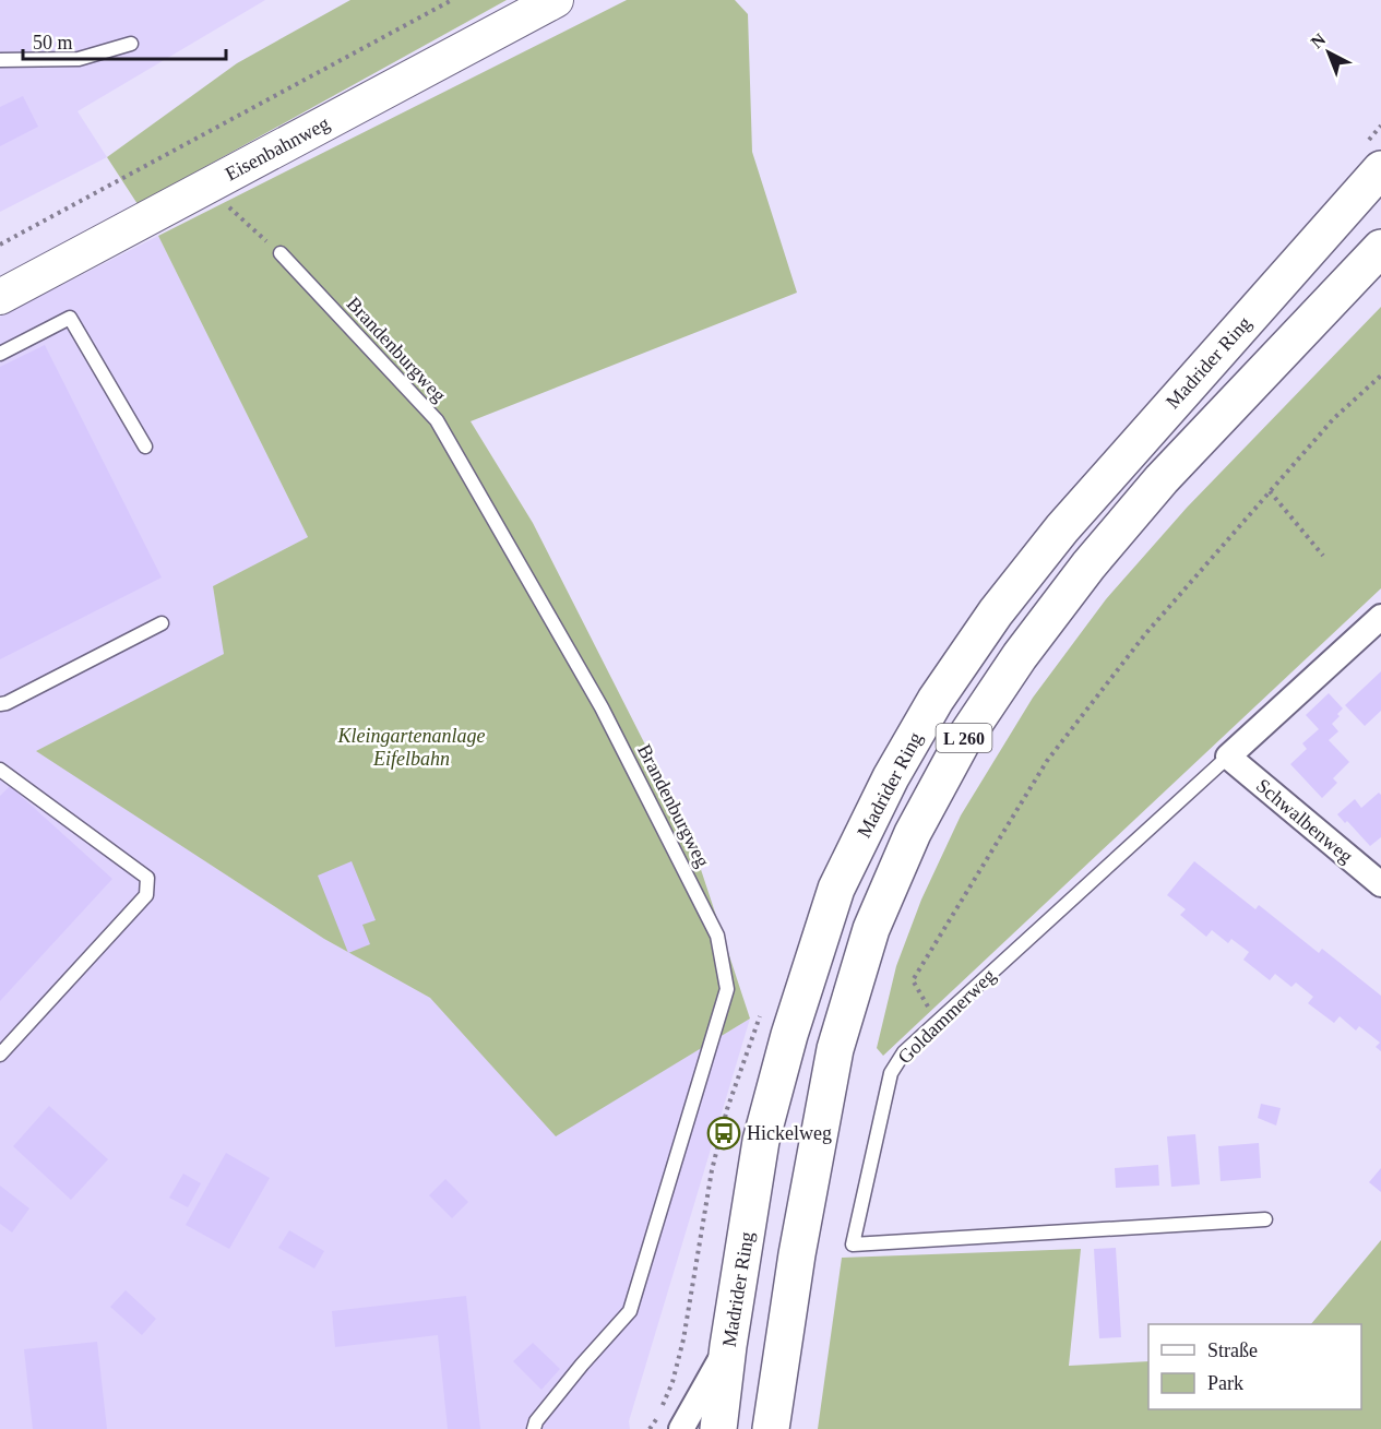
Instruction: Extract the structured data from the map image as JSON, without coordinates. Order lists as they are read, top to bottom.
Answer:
{
  "streets": {
    "main road": ["Madrider Ring", "L 260"],
    "street": ["Eisenbahnweg", "Schwalbenweg", "Goldammerweg"],
    "lane": ["Brandenburgweg"]
  },
  "crossings": [
    ["Schwalbenweg", "Goldammerweg"]
  ],
  "parks": ["Kleingartenanlage Eifelbahn"],
  "places": {
    "bus stop": ["Hickelweg"]
  },
  "legend": ["Straße", "Park"],
  "scale_bar": "50 m",
  "north": "top left"
}
